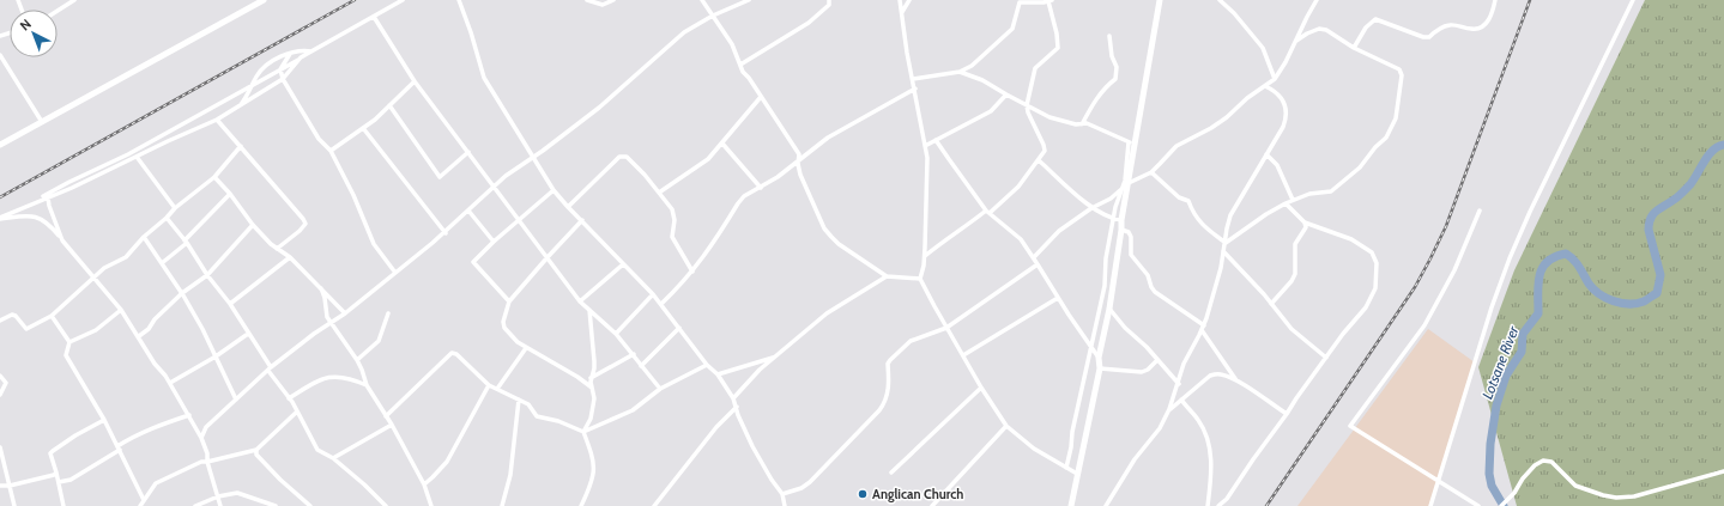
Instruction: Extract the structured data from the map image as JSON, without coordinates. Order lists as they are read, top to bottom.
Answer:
{
  "water": ["Lotsane River"],
  "places": ["Anglican Church"],
  "north": "top left"
}
